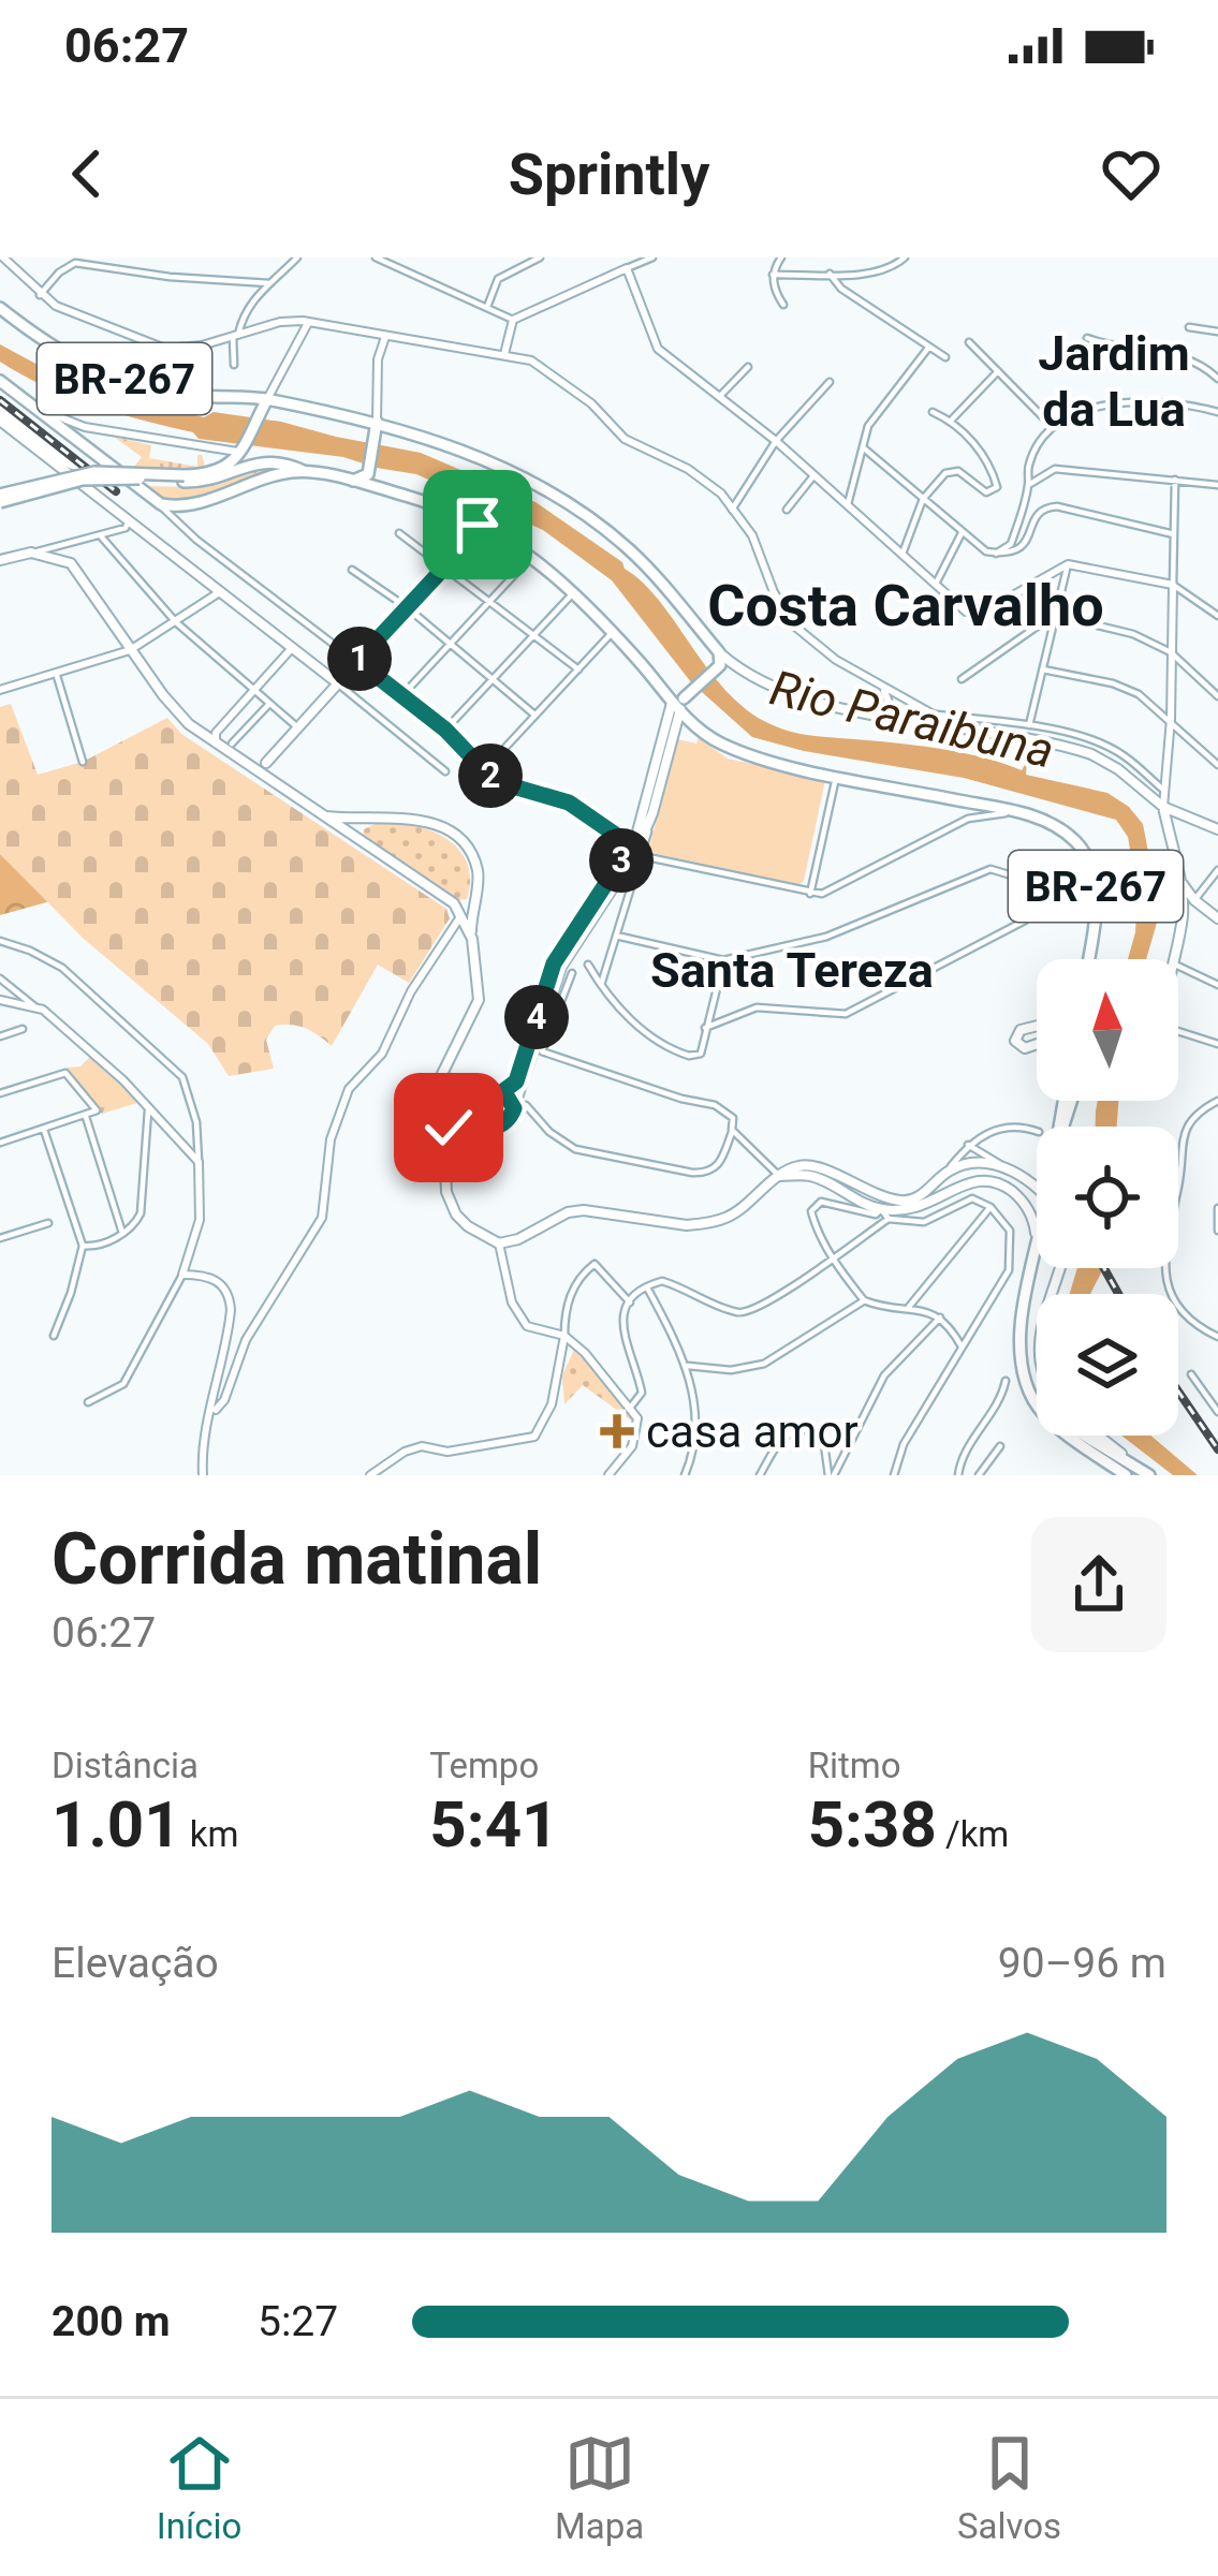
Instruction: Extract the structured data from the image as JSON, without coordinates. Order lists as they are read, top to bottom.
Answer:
{
  "streets": {
    "main road": ["BR-267"]
  },
  "districts": ["Jardim da Lua", "Costa Carvalho", "Santa Tereza"],
  "water": ["Rio Paraibuna"],
  "places": {
    "health": ["casa amor"]
  },
  "north": "top",
  "page": {
    "status": "06:27",
    "header": "Sprintly",
    "pins": [
      "1",
      "2",
      "3",
      "4"
    ],
    "heading": ["Corrida matinal", "06:27"],
    "stats": [
      ["Distância", "1.01 km"],
      ["Tempo", "5:41"],
      ["Ritmo", "5:38 /km"]
    ],
    "chart": ["Elevação", "90–96 m"],
    "list": [
      {
        "name": "200 m",
        "note": "5:27"
      }
    ],
    "tabs": ["Início", "Mapa", "Salvos"]
  }
}
